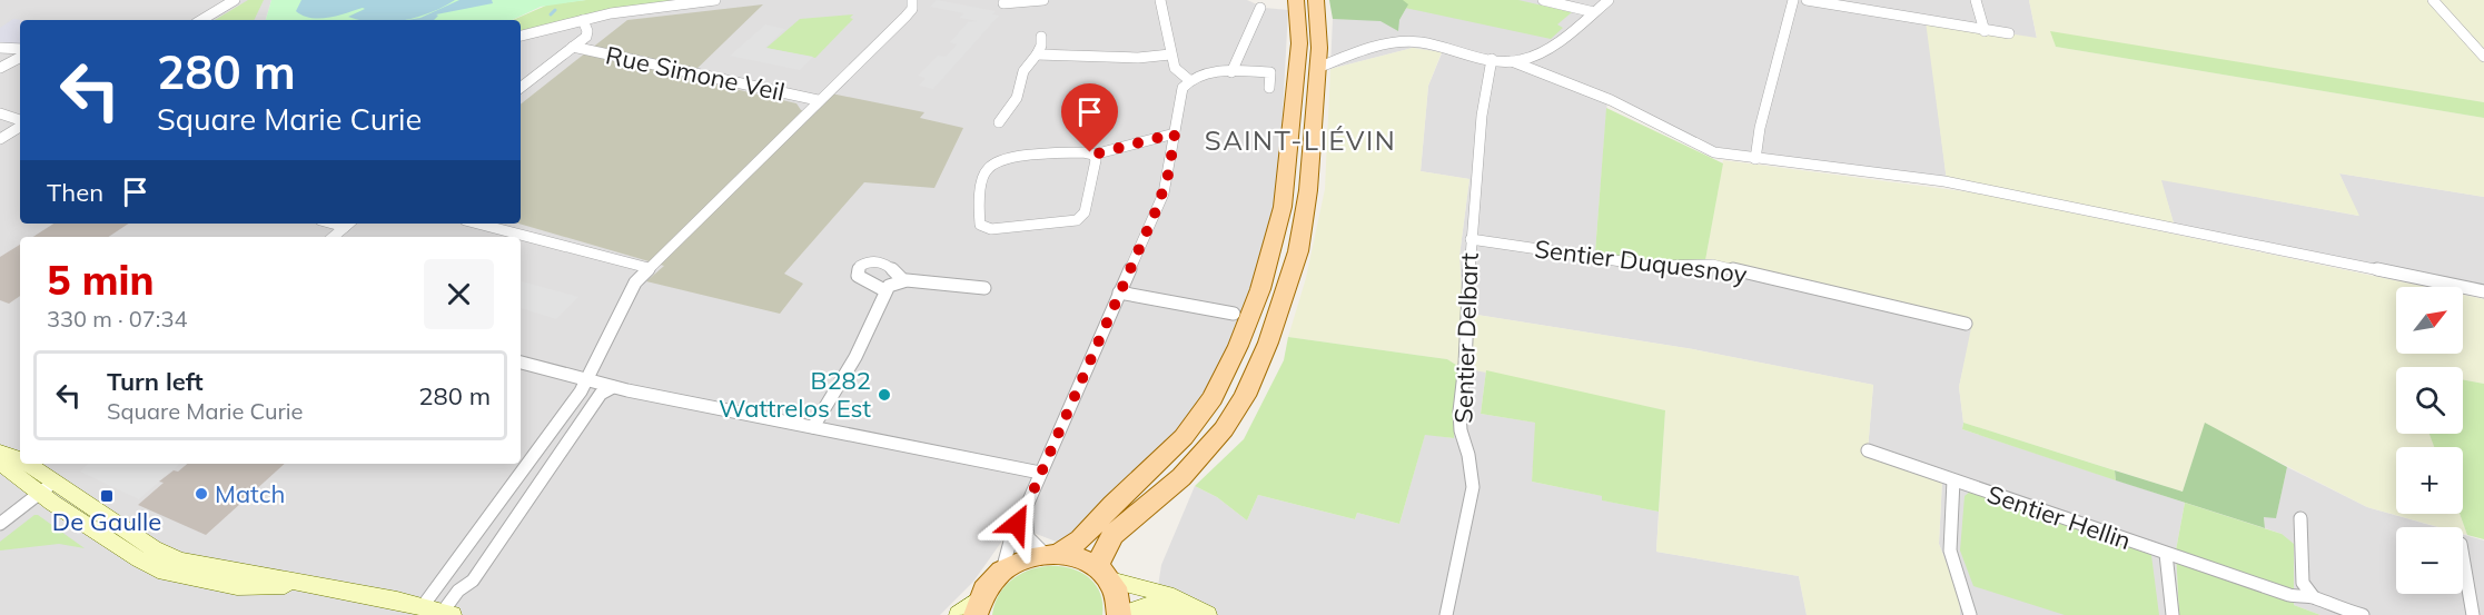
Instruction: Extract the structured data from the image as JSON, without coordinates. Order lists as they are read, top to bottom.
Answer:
{
  "streets": {
    "street": [
      "Rue Simone Veil",
      "Sentier Duquesnoy",
      "Sentier Delbart",
      "Sentier Hellin"
    ]
  },
  "crossings": [
    ["Sentier Duquesnoy", "Sentier Delbart"]
  ],
  "districts": ["SAINT-LIÉVIN"],
  "places": {
    "other": ["B282 Wattrelos Est", "Match"],
    "transit": ["De Gaulle"]
  },
  "north": "top right",
  "page": {
    "turn": ["280 m", "Square Marie Curie"],
    "then": "Then",
    "heading": ["5 min", "330 m · 07:34"],
    "map_buttons": ["+", "−"],
    "list": [
      {
        "name": "Turn left",
        "note": "Square Marie Curie",
        "value": "280 m"
      }
    ]
  }
}
